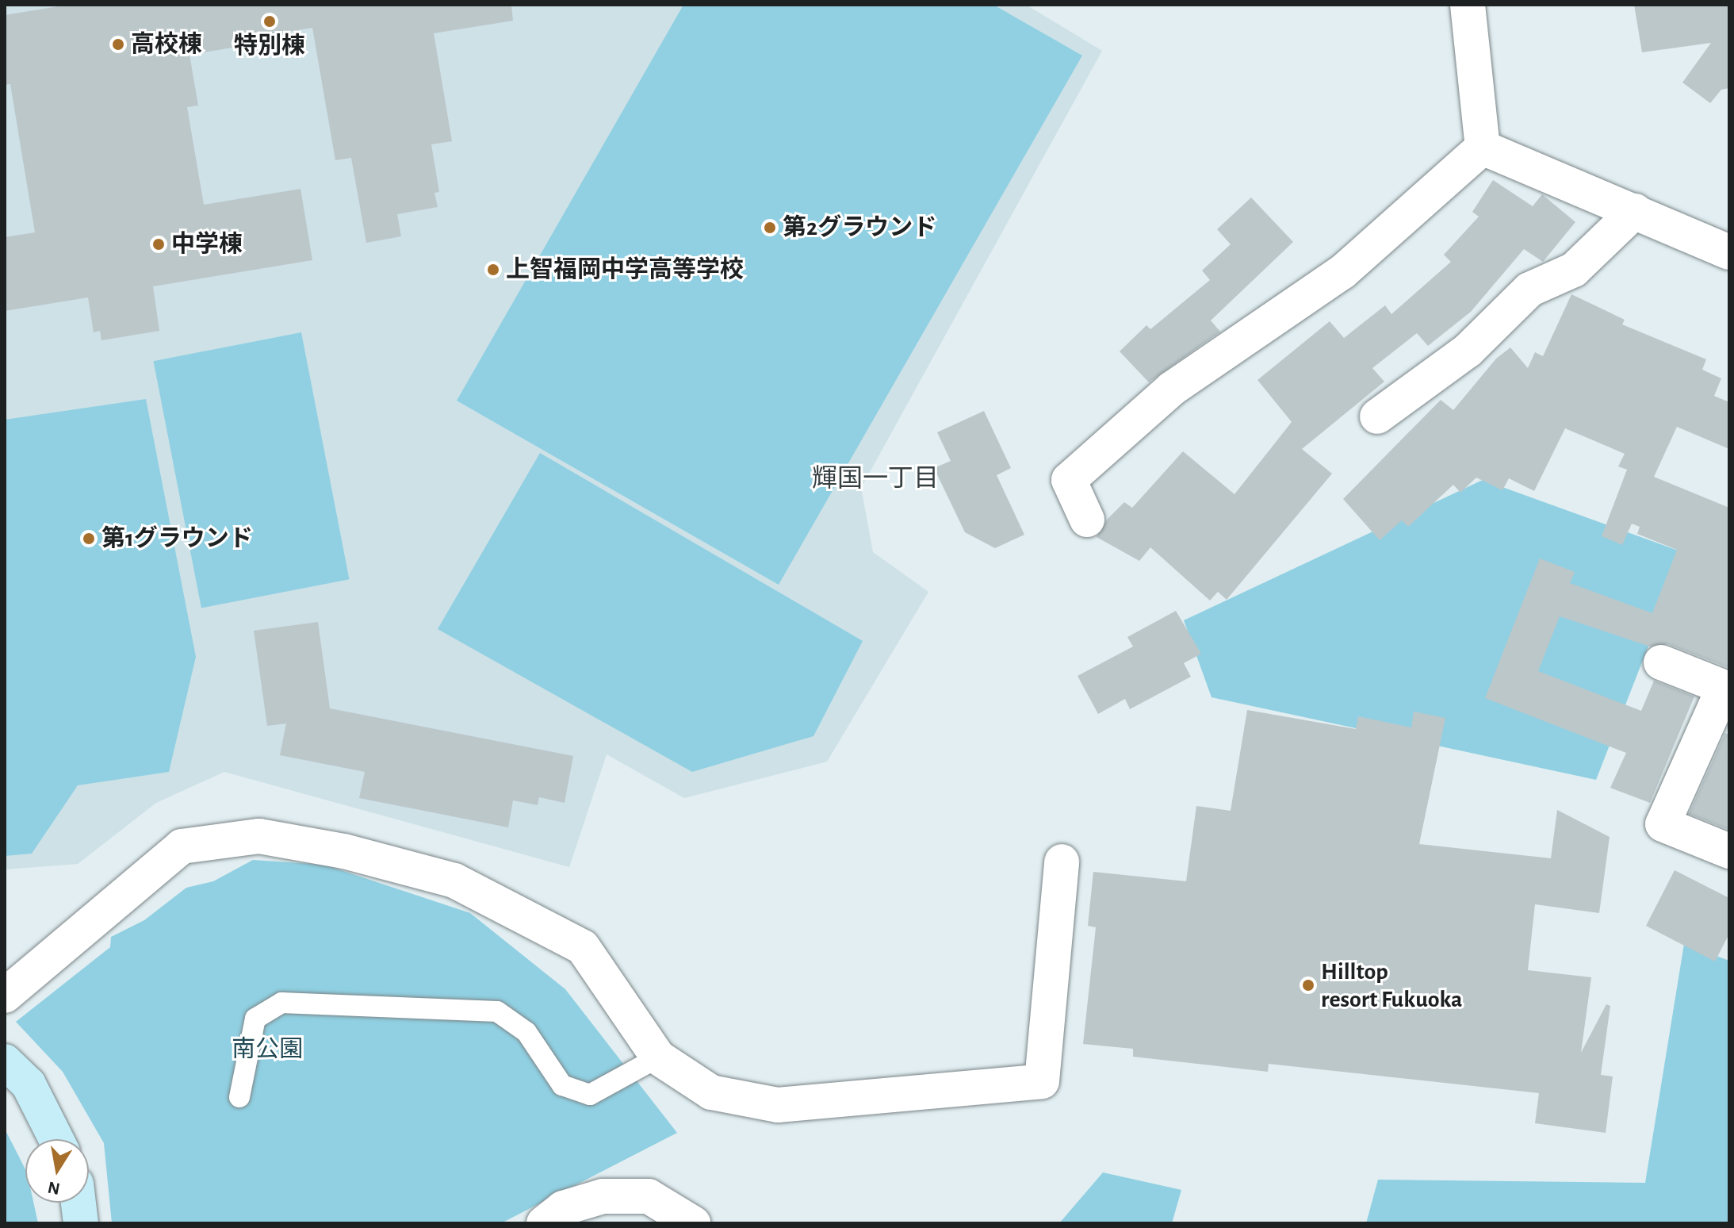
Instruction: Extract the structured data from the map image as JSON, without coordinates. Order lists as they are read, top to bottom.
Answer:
{
  "districts": ["輝国一丁目"],
  "parks": ["南公園"],
  "places": [
    "特別棟",
    "高校棟",
    "第2グラウンド",
    "中学棟",
    "上智福岡中学高等学校",
    "第1グラウンド",
    "Hilltop resort Fukuoka"
  ],
  "north": "bottom"
}
